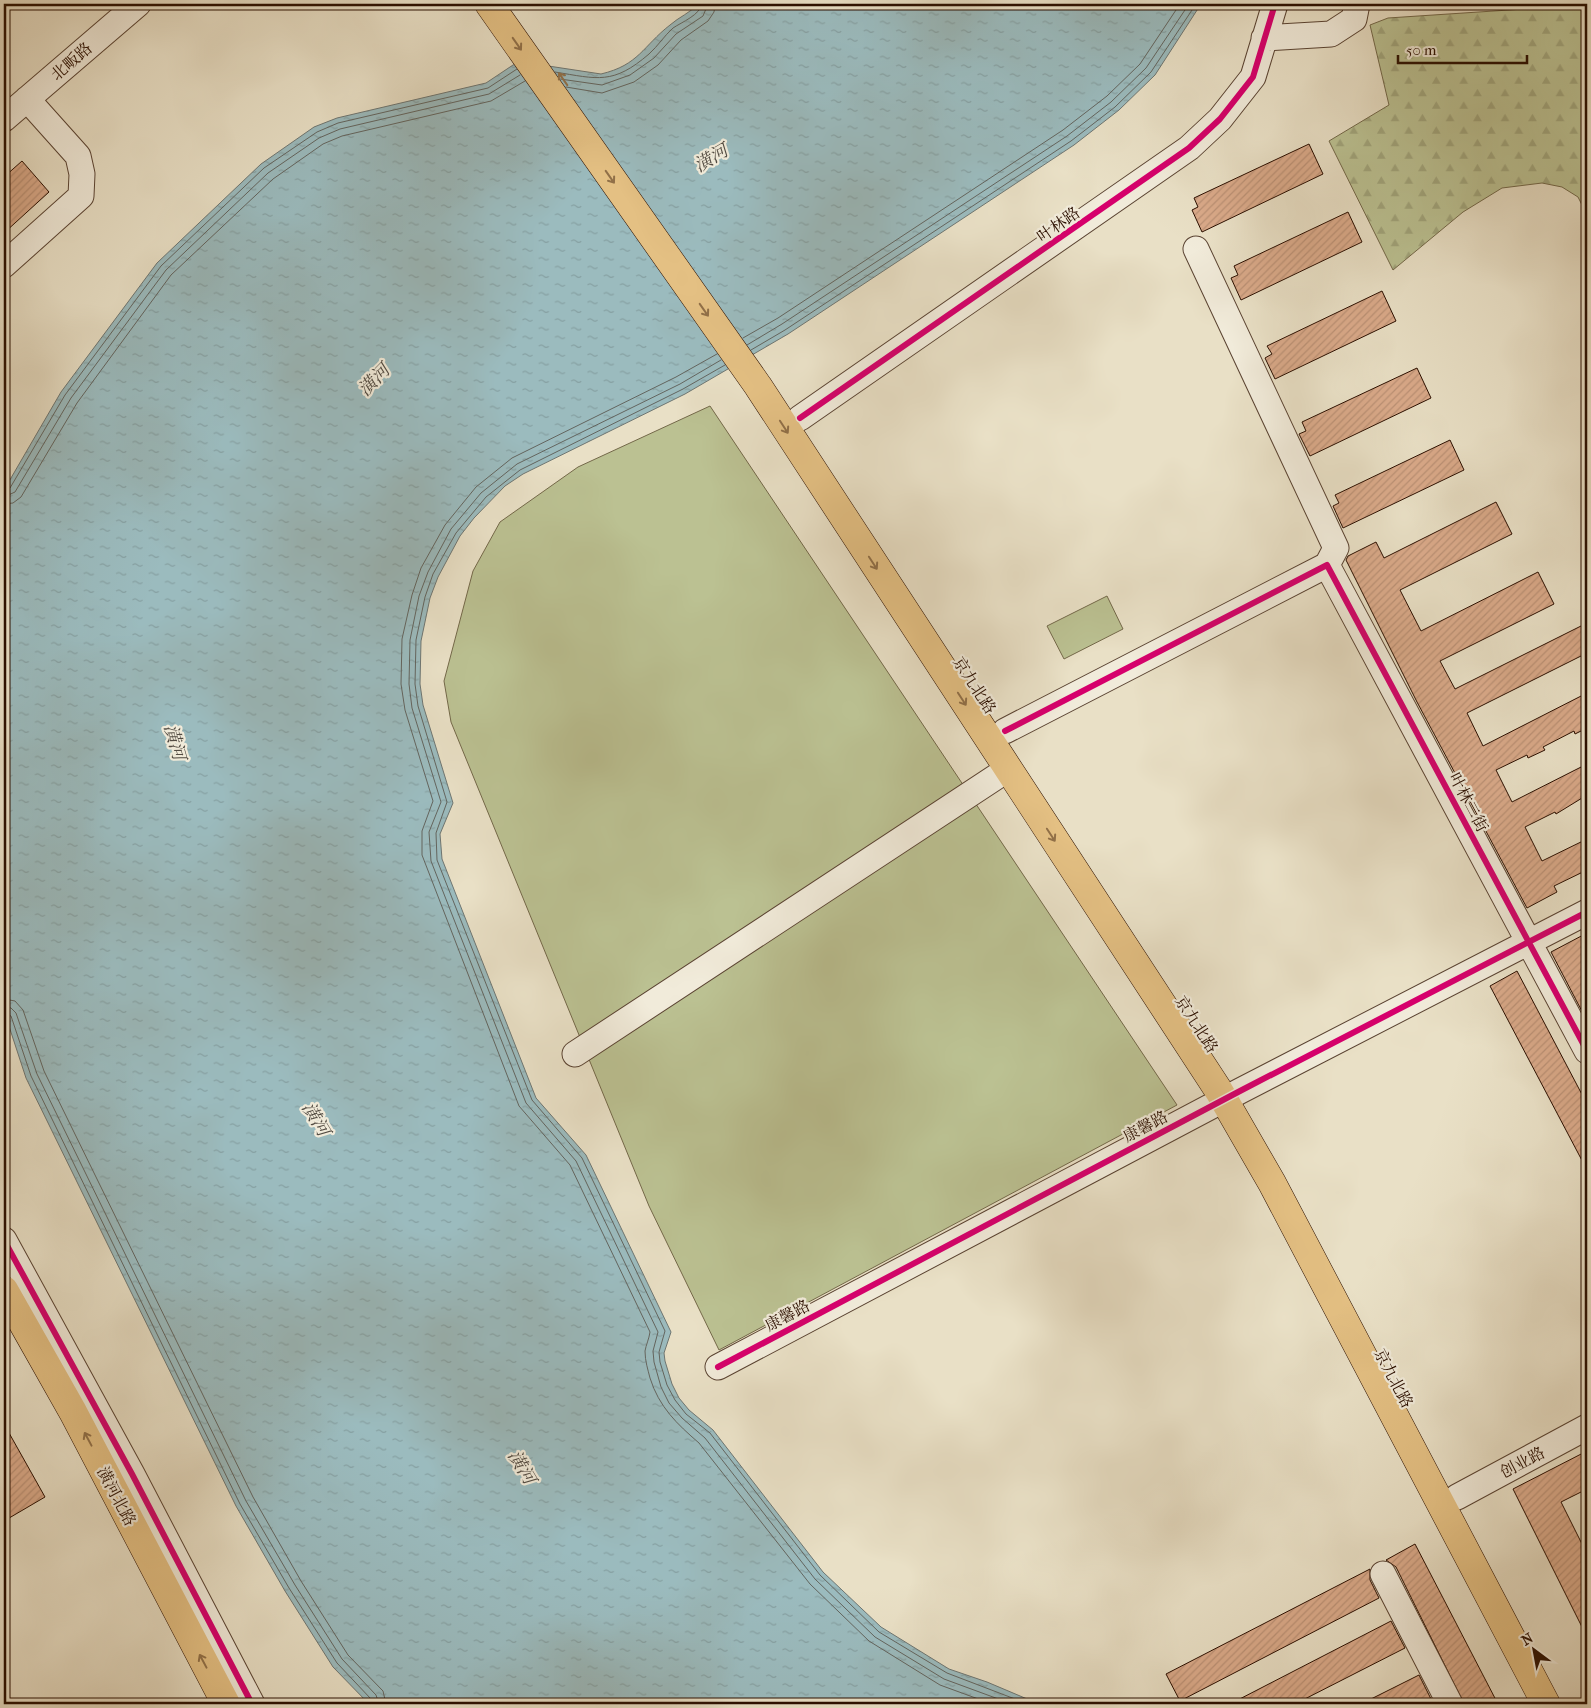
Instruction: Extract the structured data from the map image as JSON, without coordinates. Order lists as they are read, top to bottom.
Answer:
{
  "streets": {
    "main road": ["京九北路", "潢河北路"],
    "street": [
      "北畈路",
      "叶林路",
      "叶林二街",
      "康馨路",
      "创业路"
    ]
  },
  "crossings": [
    ["叶林路", "京九北路"],
    ["京九北路", "康馨路"],
    ["京九北路", "创业路"],
    ["叶林二街", "康馨路"]
  ],
  "water": ["潢河"],
  "scale_bar": "50 m",
  "north": "top left"
}
